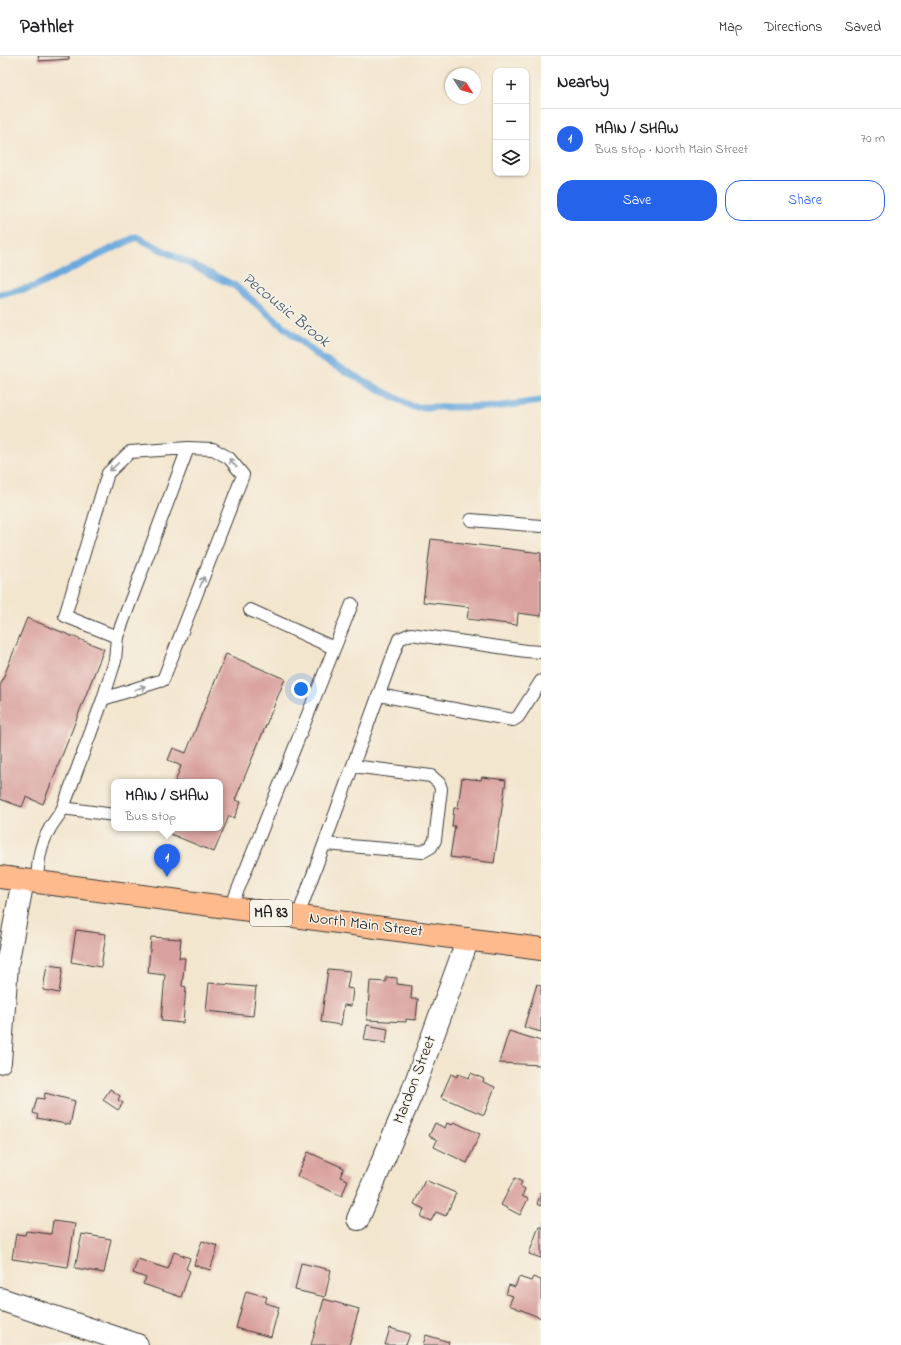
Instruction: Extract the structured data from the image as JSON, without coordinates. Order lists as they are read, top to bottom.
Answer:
{
  "streets": {
    "main road": ["MA 83", "North Main Street"],
    "street": ["Mardon Street"]
  },
  "crossings": [
    ["North Main Street", "Mardon Street"]
  ],
  "water": ["Pecousic Brook"],
  "north": "bottom right",
  "page": {
    "header": "Pathlet",
    "nav": ["Map", "Directions", "Saved"],
    "heading": "Nearby",
    "map_buttons": ["+", "−"],
    "list": [
      {
        "mark": "1",
        "name": "MAIN / SHAW",
        "note": "Bus stop · North Main Street",
        "value": "70 m"
      }
    ],
    "buttons": ["Save", "Share"],
    "popup": ["MAIN / SHAW", "Bus stop"],
    "pins": "1"
  }
}
